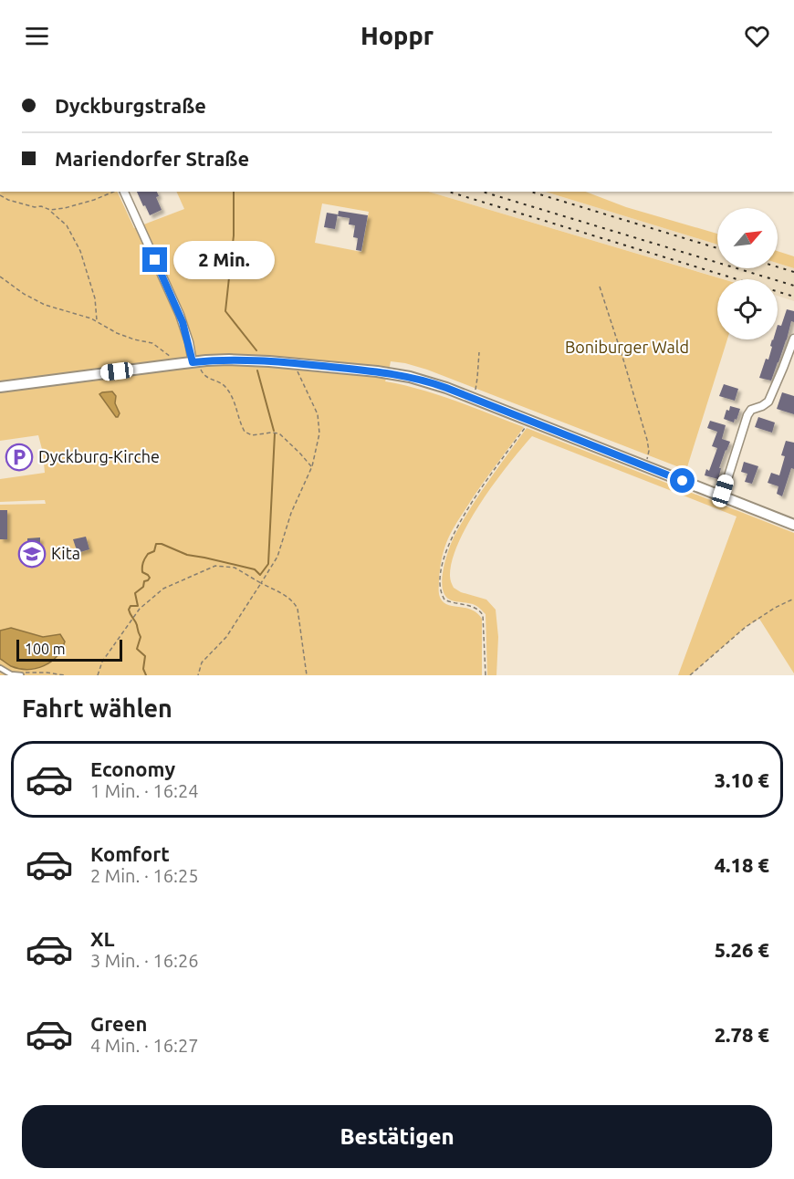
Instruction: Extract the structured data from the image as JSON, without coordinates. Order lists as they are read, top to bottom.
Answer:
{
  "parks": ["Boniburger Wald"],
  "places": {
    "parking": ["Dyckburg-Kirche"],
    "school or university": ["Kita"]
  },
  "scale_bar": "100 m",
  "north": "top right",
  "page": {
    "header": "Hoppr",
    "banner": ["Dyckburgstraße", "Mariendorfer Straße"],
    "bubble": "2 Min.",
    "scale": "100 m",
    "heading": "Fahrt wählen",
    "list": [
      {
        "name": "Economy",
        "note": "1 Min. · 16:24",
        "value": "3.10 €"
      },
      {
        "name": "Komfort",
        "note": "2 Min. · 16:25",
        "value": "4.18 €"
      },
      {
        "name": "XL",
        "note": "3 Min. · 16:26",
        "value": "5.26 €"
      },
      {
        "name": "Green",
        "note": "4 Min. · 16:27",
        "value": "2.78 €"
      }
    ],
    "buttons": "Bestätigen"
  }
}
